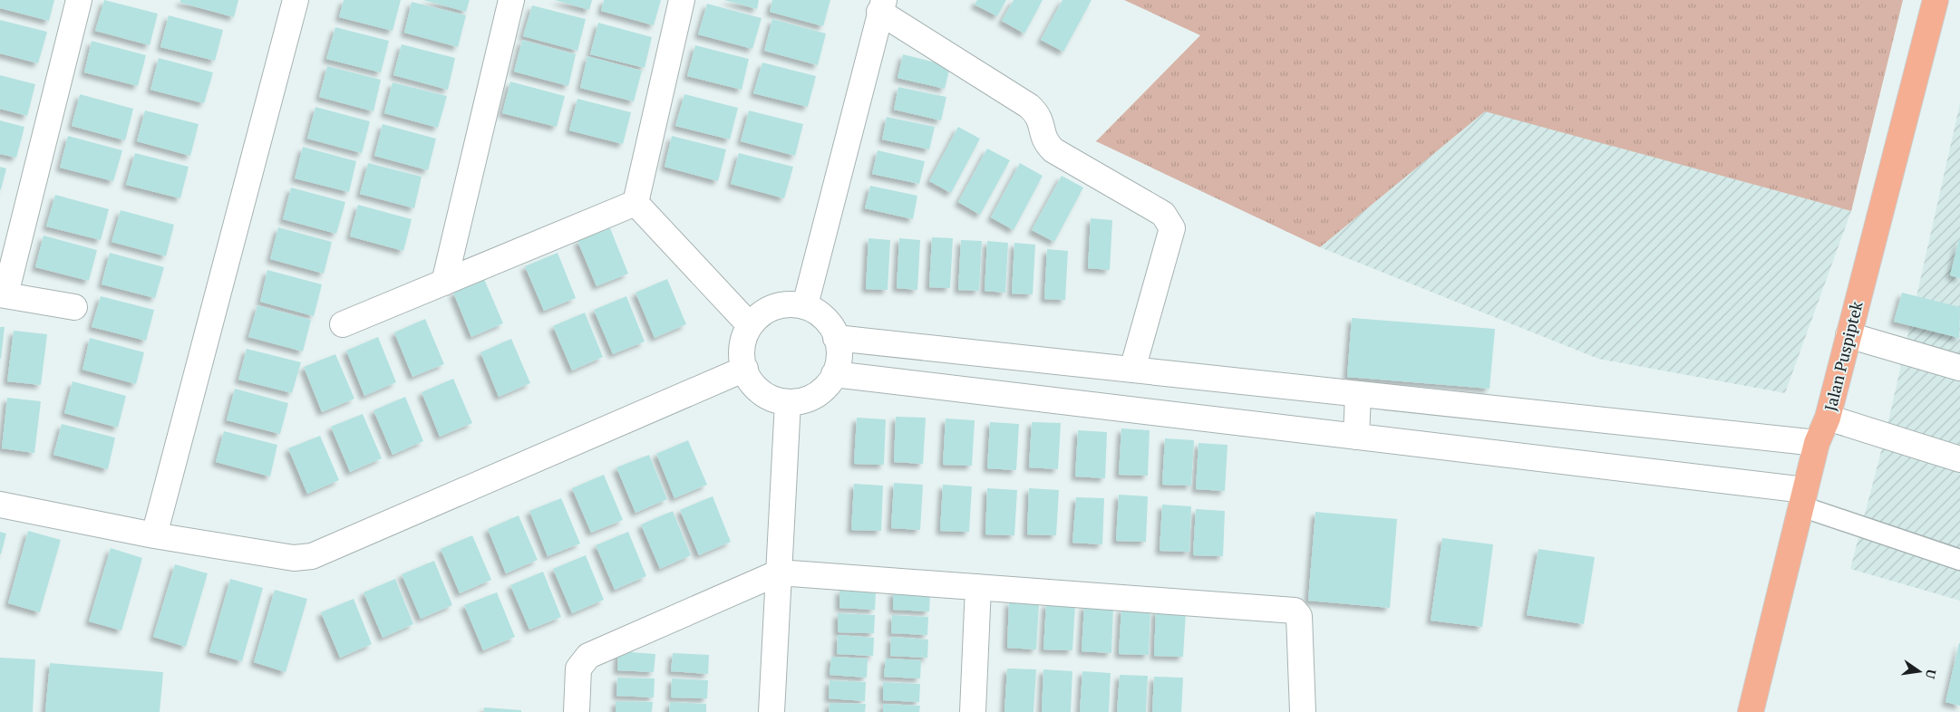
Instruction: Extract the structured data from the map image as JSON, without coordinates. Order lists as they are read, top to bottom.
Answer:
{
  "streets": {
    "main road": ["Jalan Puspiptek"]
  },
  "north": "right"
}
